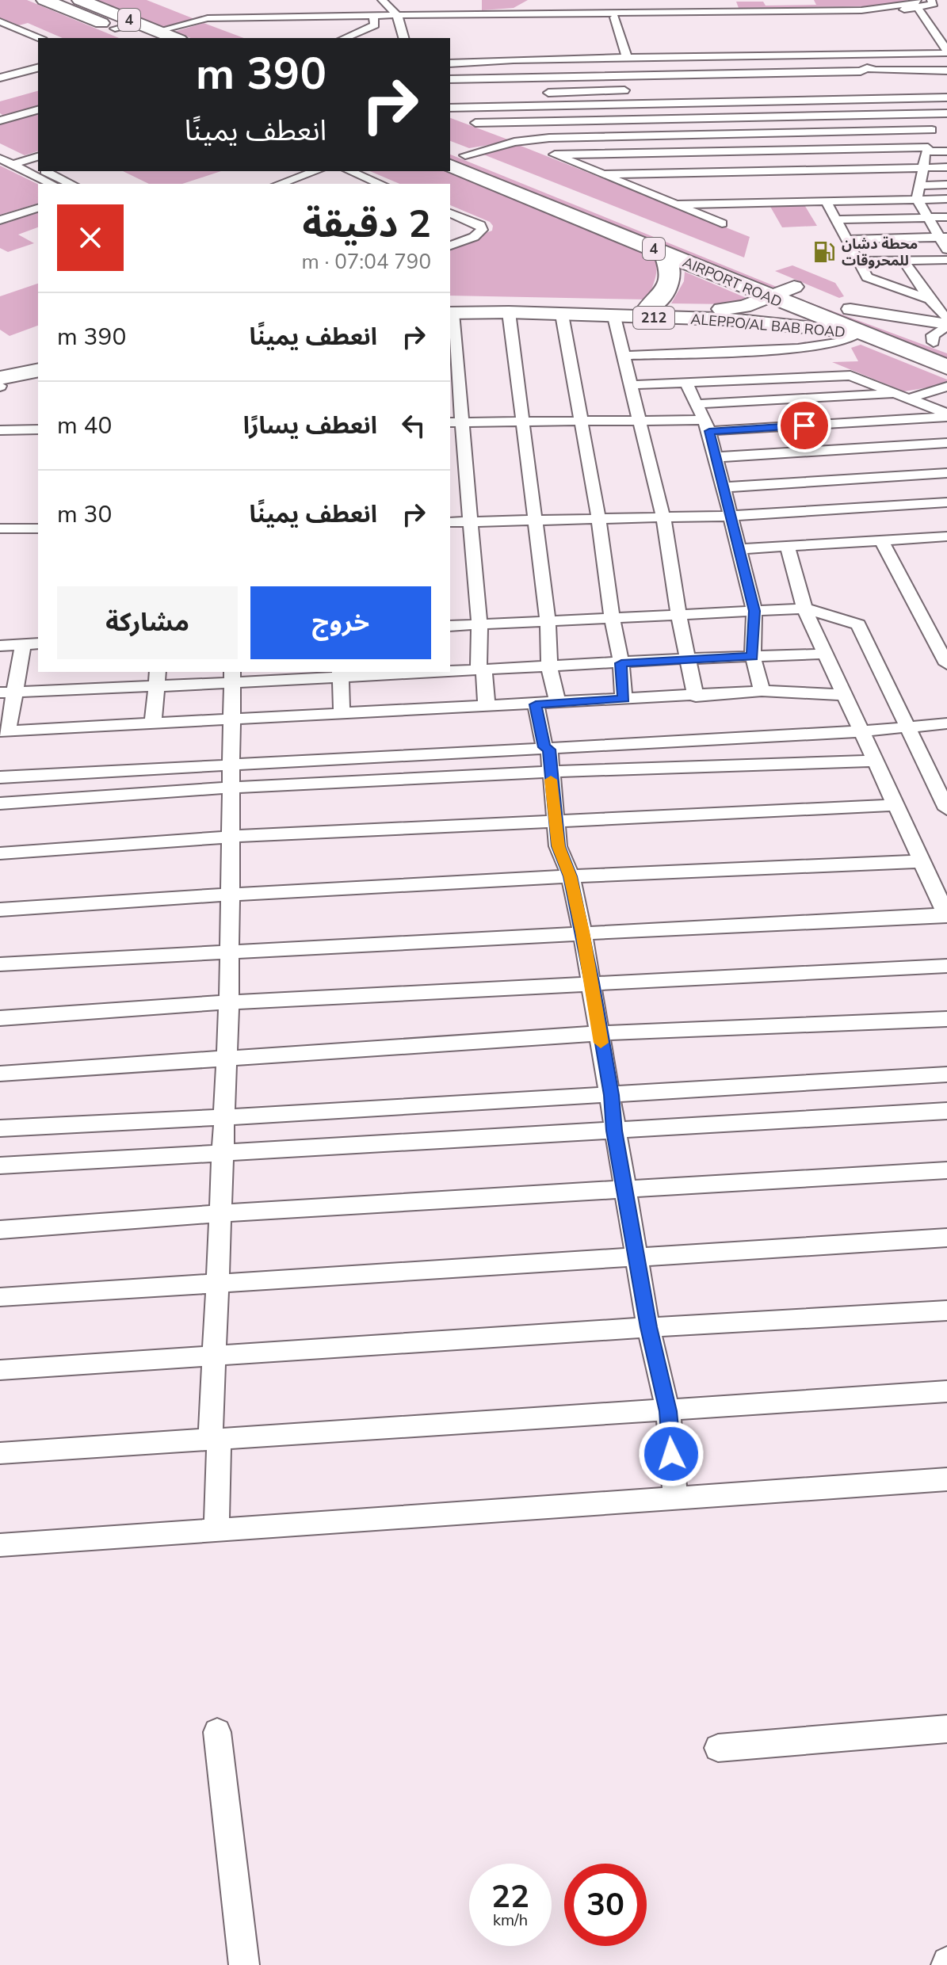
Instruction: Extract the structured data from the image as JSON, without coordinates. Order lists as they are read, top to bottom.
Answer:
{
  "streets": {
    "highway": ["4", "AIRPORT ROAD"],
    "main road": ["212", "ALEPPO/AL BAB ROAD"]
  },
  "crossings": [
    ["AIRPORT ROAD", "ALEPPO/AL BAB ROAD"]
  ],
  "places": {
    "fuel station": ["محطة دشان للمحروقات"]
  },
  "page": {
    "turn": ["390 m", "انعطف يمينًا"],
    "heading": ["2 دقيقة", "790 m · 07:04"],
    "list": [
      {
        "name": "انعطف يمينًا",
        "value": "390 m"
      },
      {
        "name": "انعطف يسارًا",
        "value": "40 m"
      },
      {
        "name": "انعطف يمينًا",
        "value": "30 m"
      }
    ],
    "buttons": ["خروج", "مشاركة"],
    "speed": "22 km/h",
    "limit": "30"
  }
}
